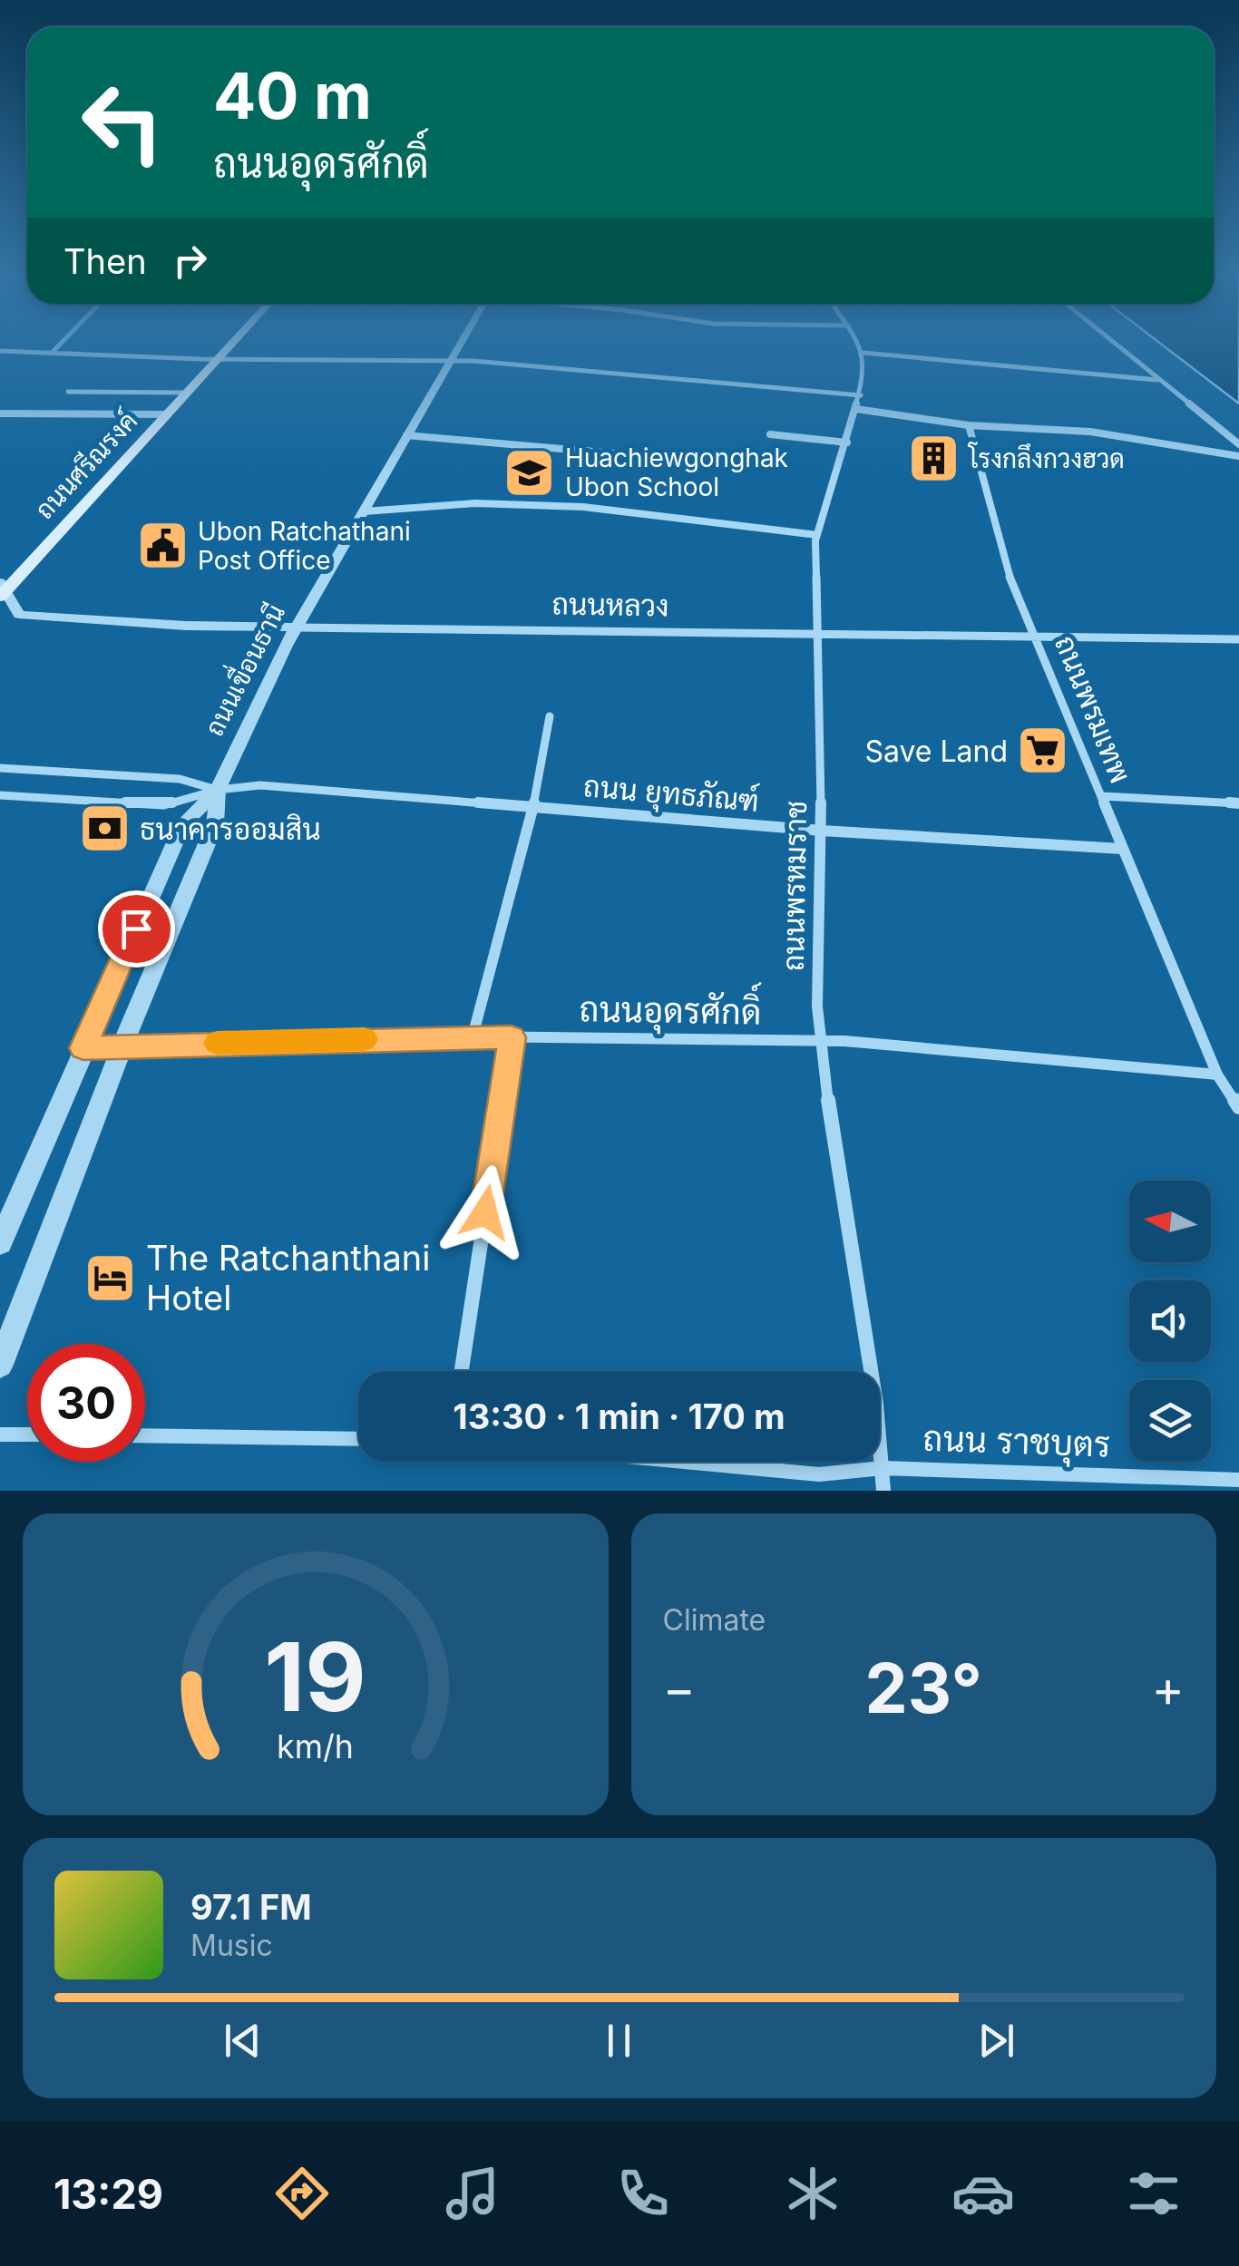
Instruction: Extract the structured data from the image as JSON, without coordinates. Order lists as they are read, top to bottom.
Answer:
{
  "streets": {
    "main road": ["ถนนศรีณรงค์"],
    "street": [
      "ถนนหลวง",
      "ถนนเขื่อนธานี",
      "ถนนพรมเทพ",
      "ถนน ยุทธภัณฑ์",
      "ถนนพรหมราช",
      "ถนนอุดรศักดิ์",
      "ถนน ราชบุตร"
    ]
  },
  "crossings": [
    ["ถนนศรีณรงค์", "ถนนหลวง"],
    ["ถนนหลวง", "ถนนเขื่อนธานี"],
    ["ถนนหลวง", "ถนนพรมเทพ"],
    ["ถนนหลวง", "ถนนพรหมราช"],
    ["ถนนเขื่อนธานี", "ถนน ยุทธภัณฑ์"],
    ["ถนนเขื่อนธานี", "ถนนอุดรศักดิ์"],
    ["ถนนพรมเทพ", "ถนน ยุทธภัณฑ์"],
    ["ถนนพรมเทพ", "ถนนอุดรศักดิ์"],
    ["ถนน ยุทธภัณฑ์", "ถนนพรหมราช"],
    ["ถนนพรหมราช", "ถนนอุดรศักดิ์"],
    ["ถนนพรหมราช", "ถนน ราชบุตร"]
  ],
  "places": {
    "building": ["โรงกลึงกวงฮวด"],
    "school or university": ["Huachiewgonghak Ubon School"],
    "public building": ["Ubon Ratchathani Post Office"],
    "supermarket": ["Save Land"],
    "bank": ["ธนาคารออมสิน"],
    "hotel": ["The Ratchanthani Hotel"]
  },
  "north": "left",
  "page": {
    "turn": ["40 m", "ถนนอุดรศักดิ์"],
    "then": "Then",
    "limit": "30",
    "trip": "13:30 · 1 min · 170 m",
    "tile": "Climate",
    "heat": ["−", "23°", "+"],
    "song": ["97.1 FM", "Music"],
    "tabs": "13:29",
    "gauge": ["19", "km/h"]
  }
}
